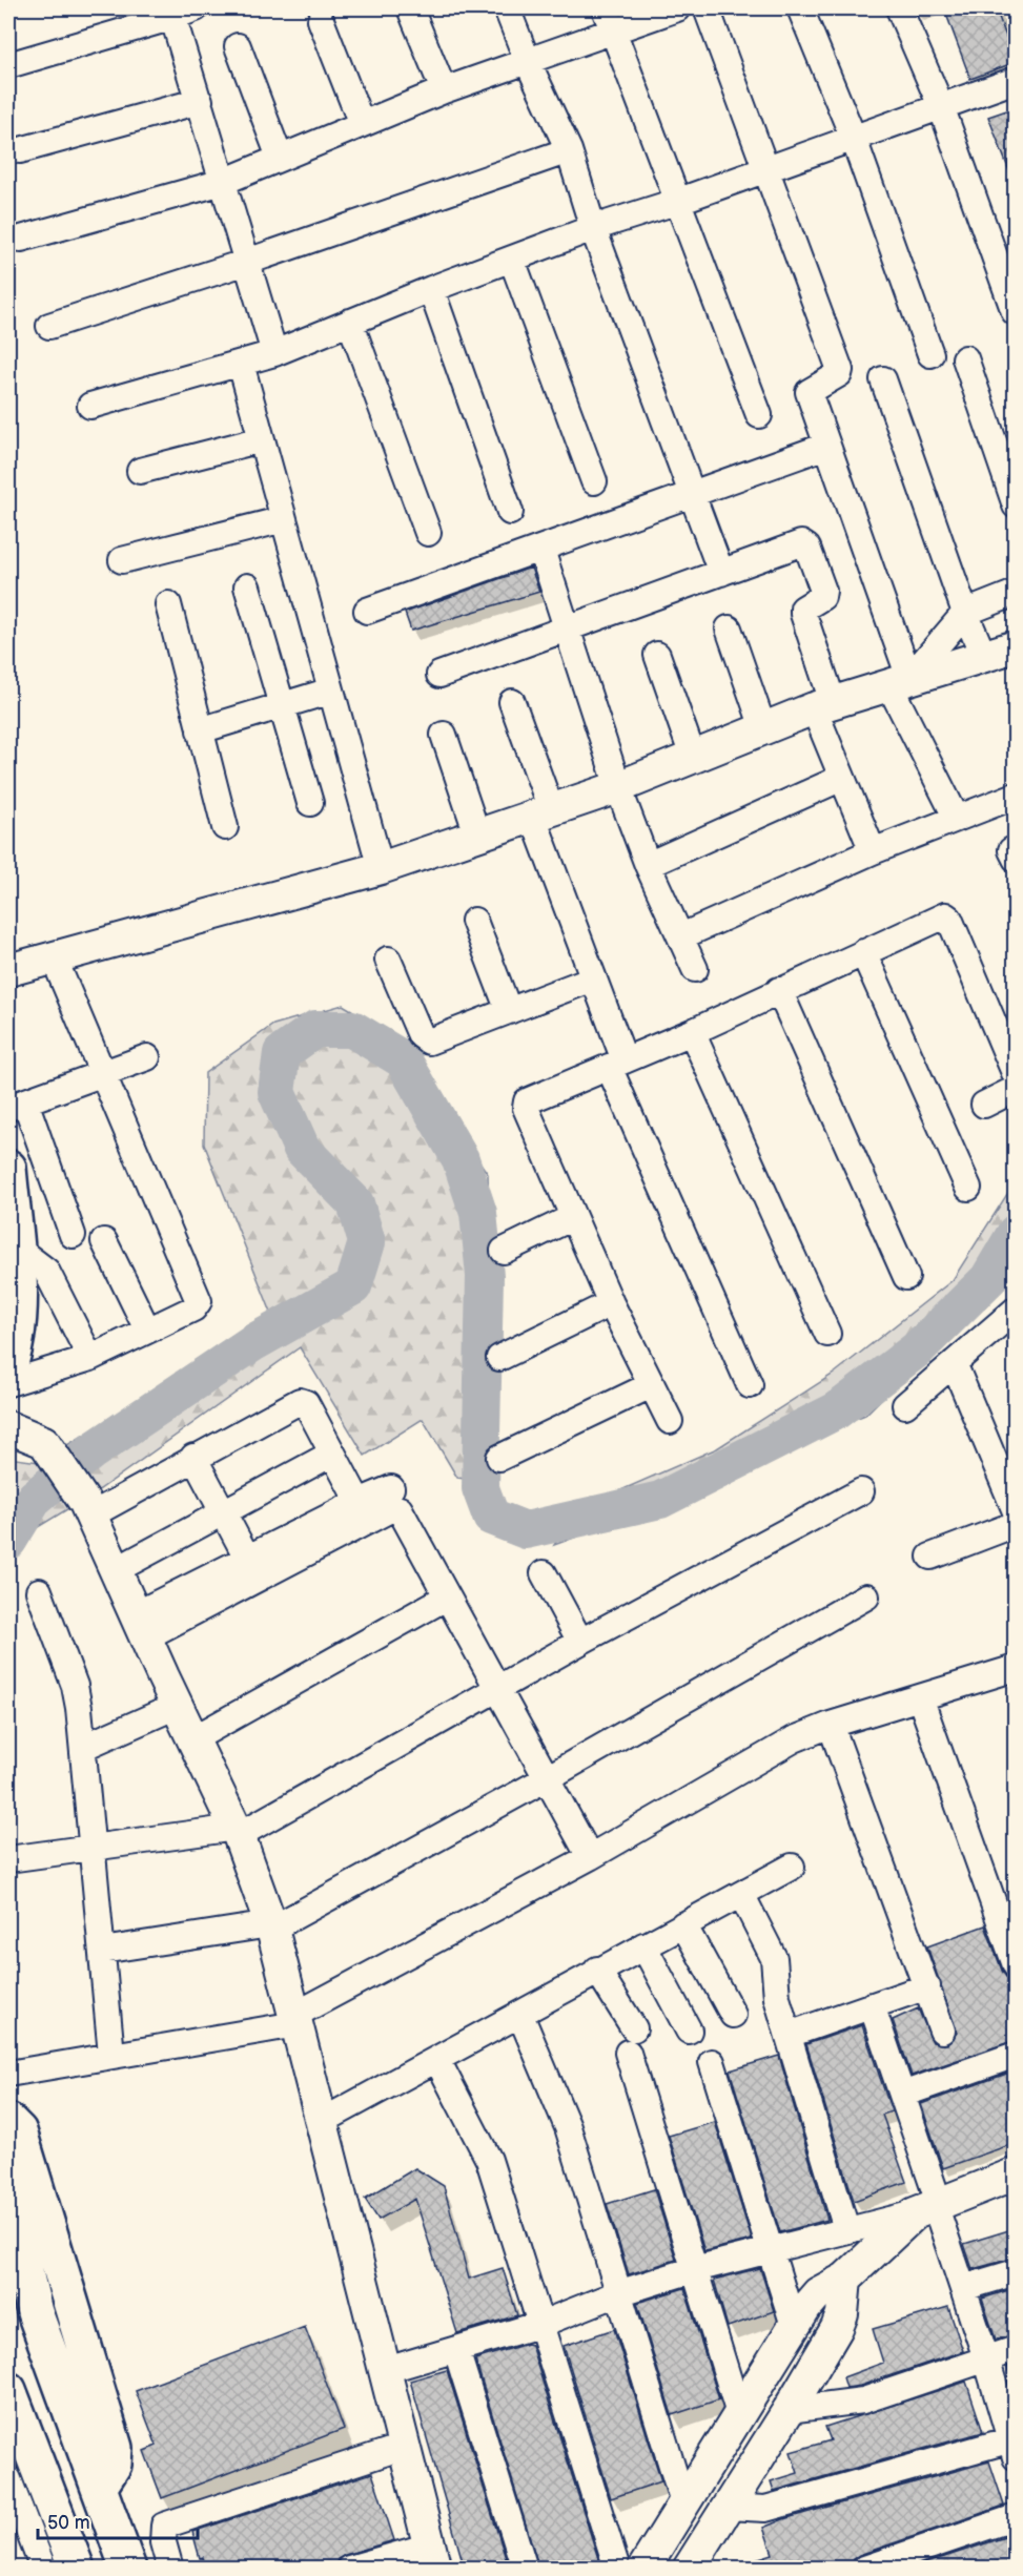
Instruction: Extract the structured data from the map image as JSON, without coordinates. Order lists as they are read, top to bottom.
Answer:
{
  "scale_bar": "50 m"
}
